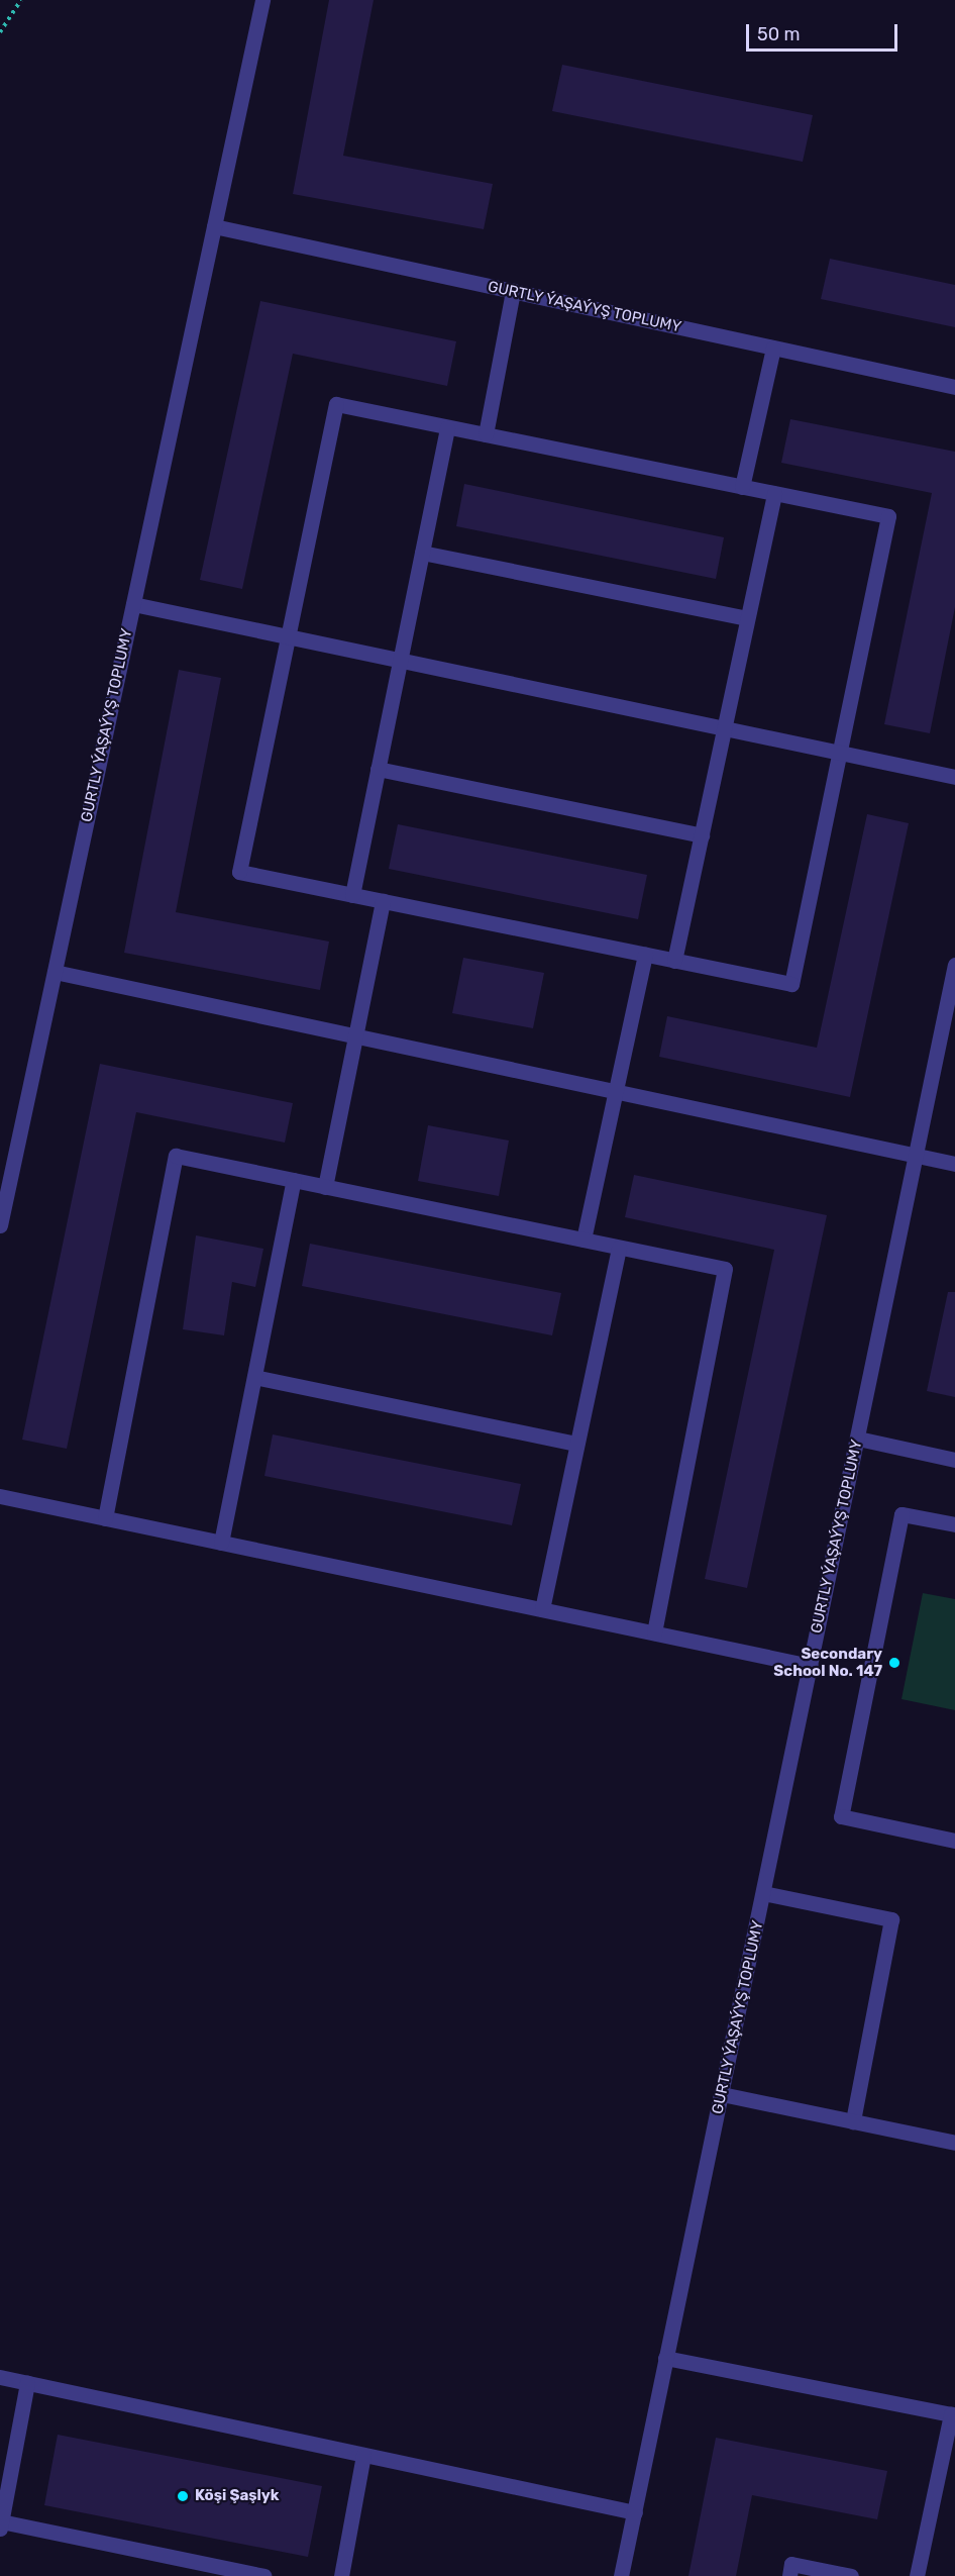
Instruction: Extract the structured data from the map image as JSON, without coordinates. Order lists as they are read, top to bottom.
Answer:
{
  "streets": {
    "street": ["GURTLY ÝAŞAÝYŞ TOPLUMY"]
  },
  "places": ["Secondary School No. 147", "Köşi Şaşlyk"],
  "scale_bar": "50 m"
}
